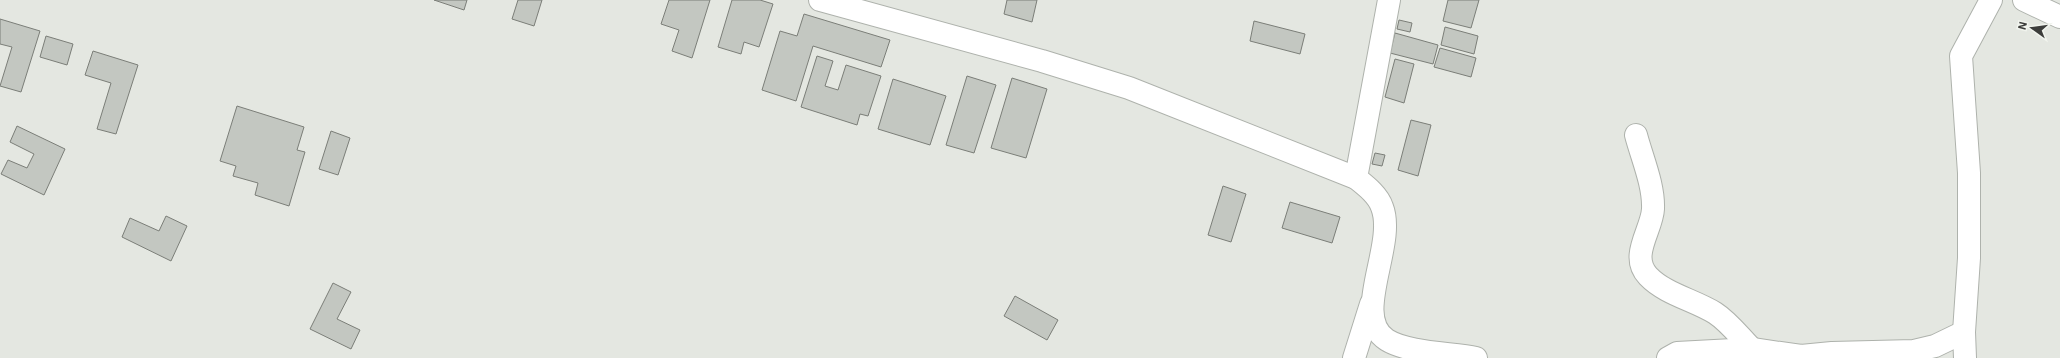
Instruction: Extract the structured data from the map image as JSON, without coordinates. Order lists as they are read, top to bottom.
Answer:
{
  "north": "left"
}
